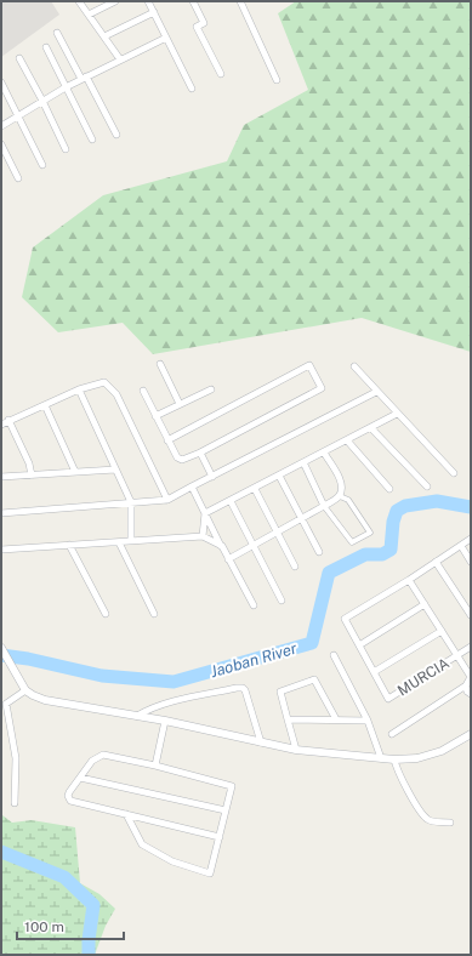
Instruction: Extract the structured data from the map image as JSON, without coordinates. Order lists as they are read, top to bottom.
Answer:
{
  "streets": {
    "street": ["MURCIA"]
  },
  "water": ["Jaoban River"],
  "scale_bar": "100 m"
}
